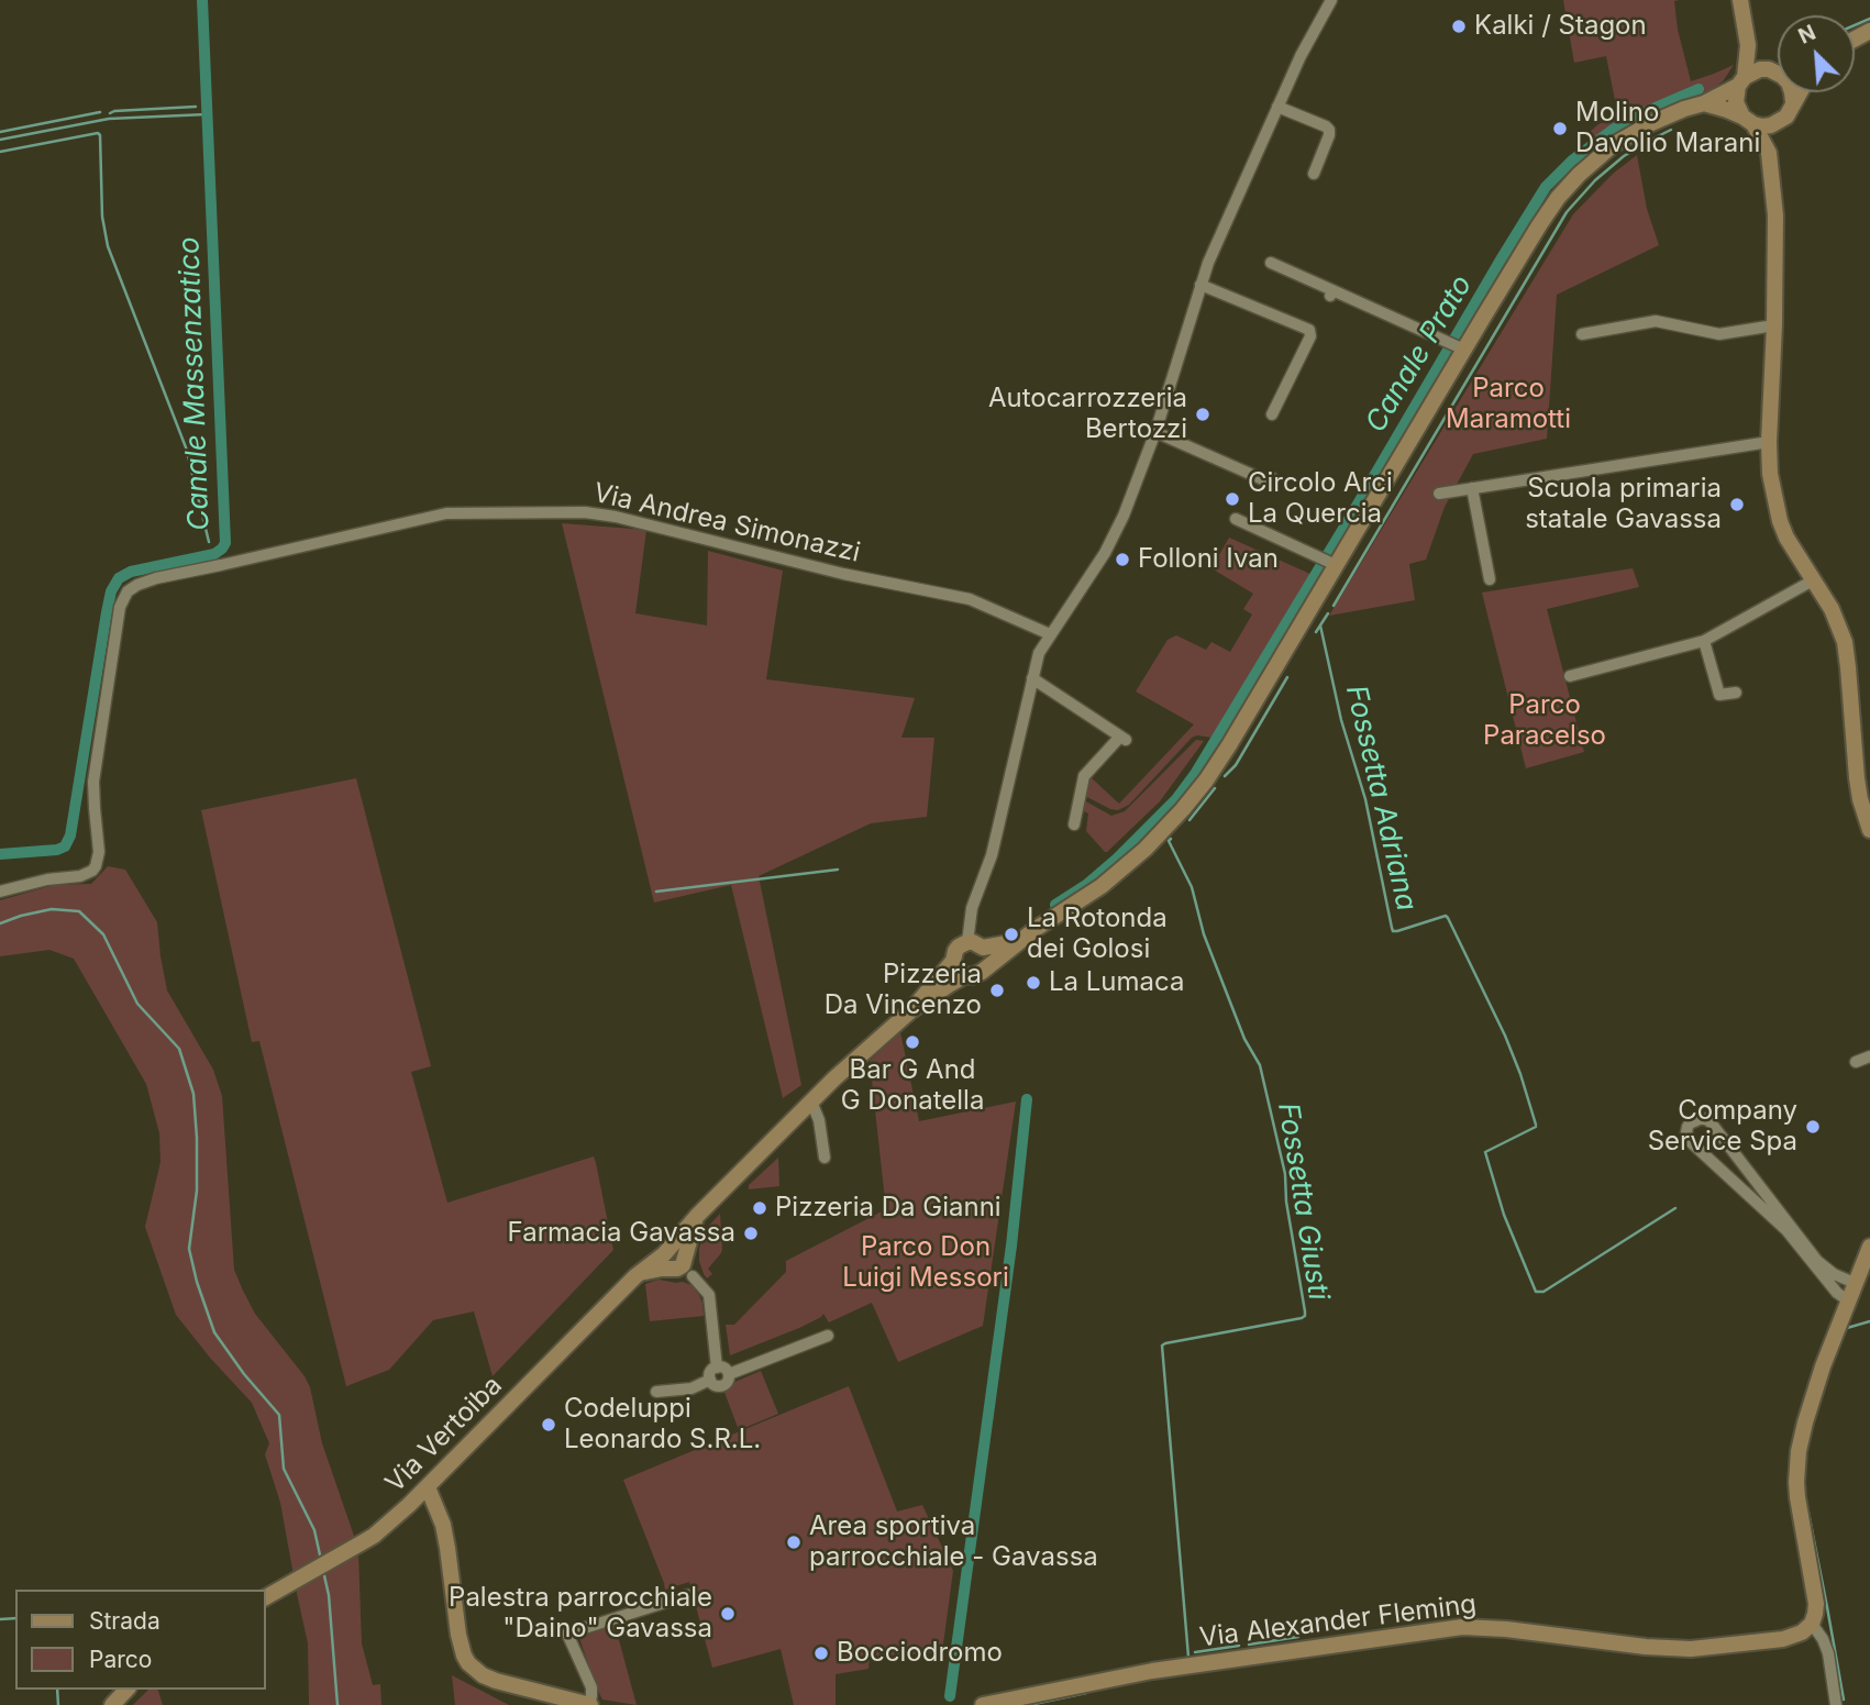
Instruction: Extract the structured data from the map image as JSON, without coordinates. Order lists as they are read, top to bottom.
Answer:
{
  "streets": {
    "main road": ["Via Vertoiba", "Via Alexander Fleming"],
    "street": ["Via Andrea Simonazzi"]
  },
  "water": [
    "Canale Prato",
    "Canale Massenzatico",
    "Fossetta Adriana",
    "Fossetta Giusti"
  ],
  "parks": ["Parco Maramotti", "Parco Paracelso", "Parco Don Luigi Messori"],
  "places": [
    "Kalki / Stagon",
    "Molino Davolio Marani",
    "Autocarrozzeria Bertozzi",
    "Circolo Arci La Quercia",
    "Scuola primaria statale Gavassa",
    "Folloni Ivan",
    "La Rotonda dei Golosi",
    "La Lumaca",
    "Pizzeria Da Vincenzo",
    "Bar G And G Donatella",
    "Company Service Spa",
    "Pizzeria Da Gianni",
    "Farmacia Gavassa",
    "Codeluppi Leonardo S.R.L.",
    "Area sportiva parrocchiale - Gavassa",
    "Palestra parrocchiale \"Daino\" Gavassa",
    "Bocciodromo"
  ],
  "legend": ["Strada", "Parco"],
  "north": "top left"
}
